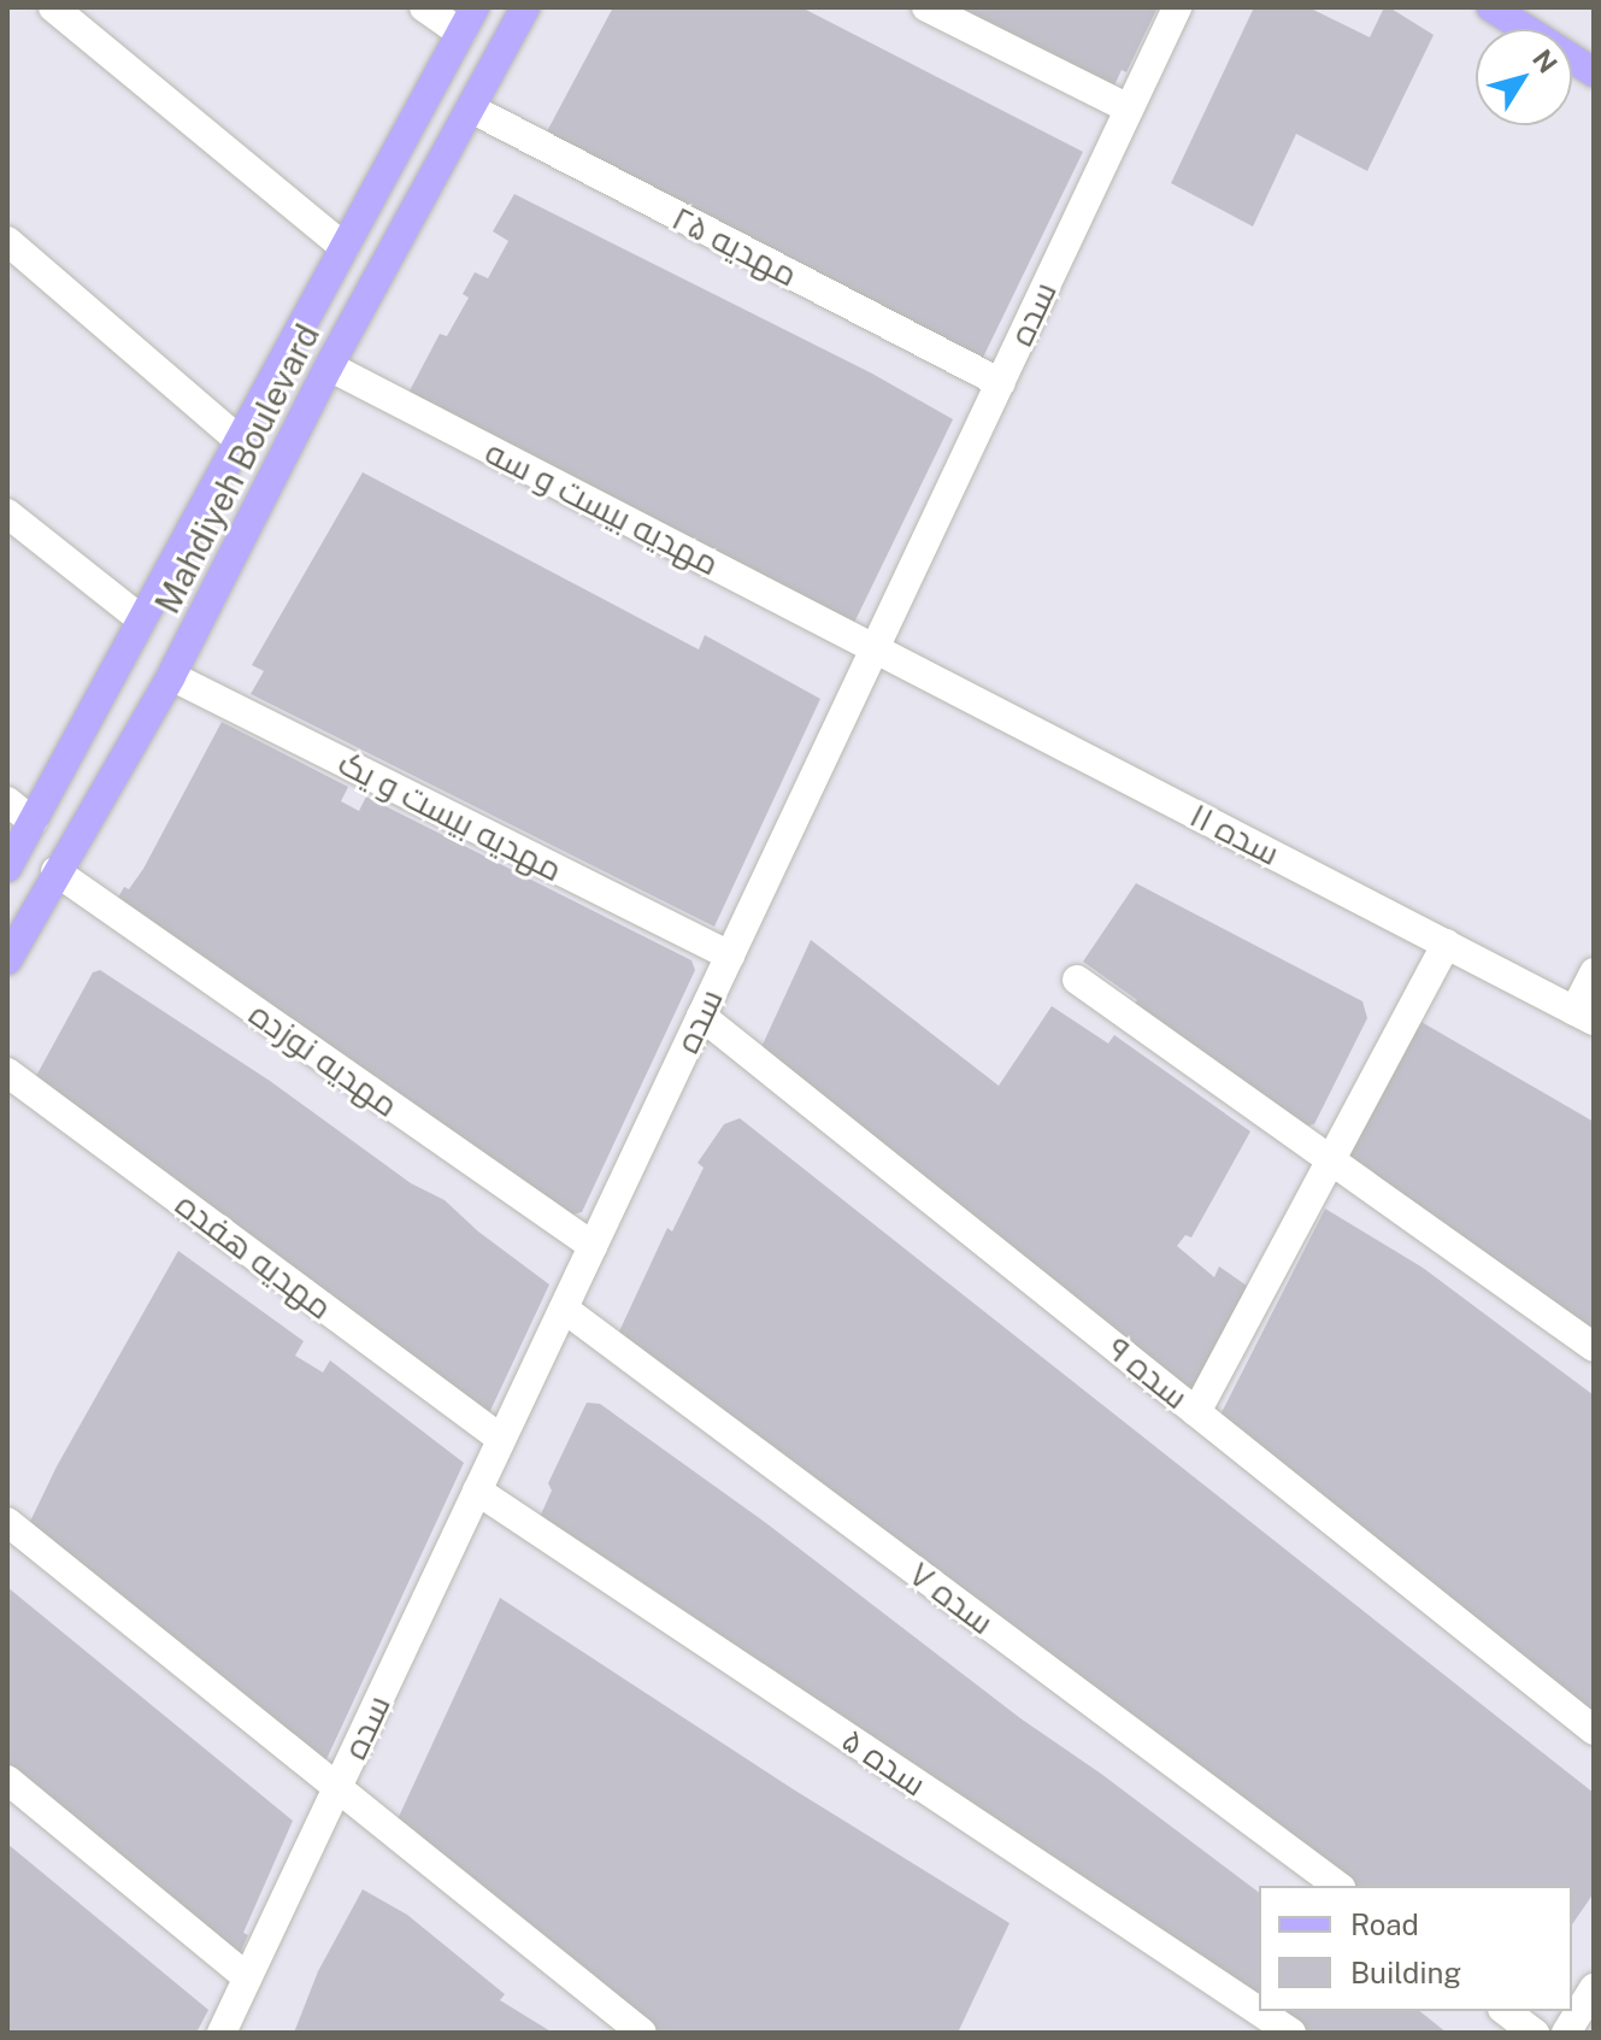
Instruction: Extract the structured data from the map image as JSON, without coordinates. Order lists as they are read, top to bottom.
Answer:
{
  "streets": {
    "main road": ["Mahdiyeh Boulevard"],
    "street": [
      "مهدیه ۲۵",
      "سده",
      "مهدیه بیست و سه",
      "مهدیه بیست و یک",
      "سده ۱۱",
      "مهدیه نوزده",
      "مهدیه هفده",
      "سده ۹",
      "سده ۷",
      "سده ۵"
    ]
  },
  "crossings": [
    ["مهدیه ۲۵", "سده"],
    ["مهدیه ۲۵", "Mahdiyeh Boulevard"],
    ["سده", "مهدیه بیست و سه"],
    ["سده", "مهدیه بیست و یک"],
    ["سده", "سده ۱۱"],
    ["سده", "مهدیه نوزده"],
    ["سده", "مهدیه هفده"],
    ["سده", "سده ۹"],
    ["سده", "سده ۷"],
    ["سده", "سده ۵"],
    ["Mahdiyeh Boulevard", "مهدیه بیست و سه"],
    ["Mahdiyeh Boulevard", "مهدیه بیست و یک"],
    ["Mahdiyeh Boulevard", "مهدیه نوزده"],
    ["مهدیه بیست و سه", "سده ۱۱"]
  ],
  "legend": ["Road", "Building"],
  "north": "top right"
}
